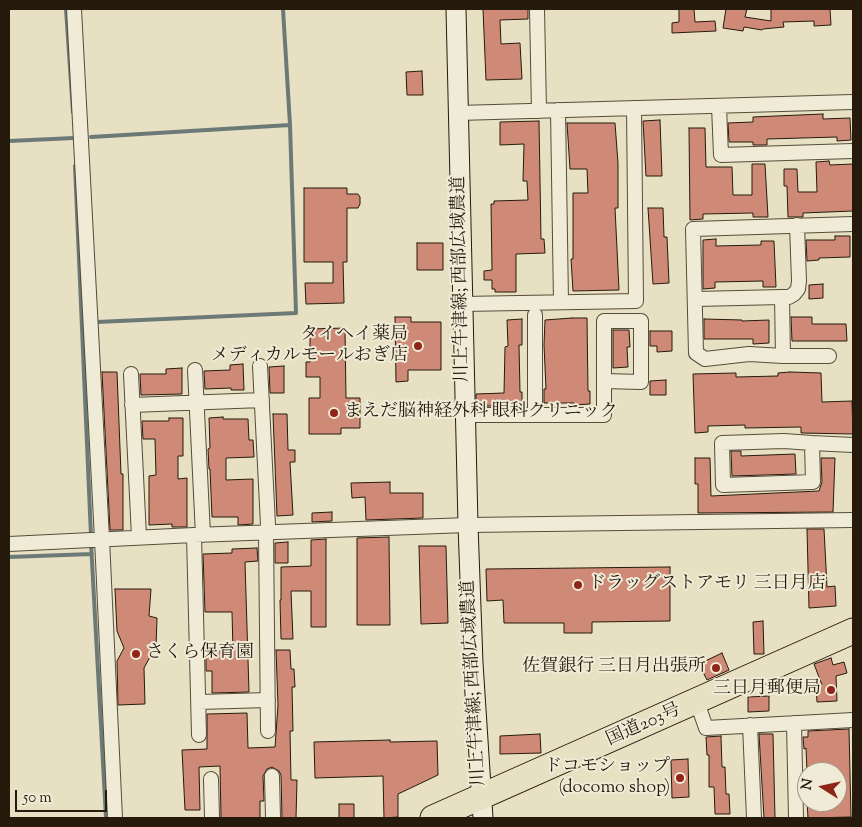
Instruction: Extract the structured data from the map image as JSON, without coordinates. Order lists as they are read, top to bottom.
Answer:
{
  "streets": {
    "highway": ["国道203号"],
    "main road": ["川上牛津線; 西部広域農道"]
  },
  "crossings": [
    ["川上牛津線; 西部広域農道", "国道203号"]
  ],
  "places": [
    "タイヘイ薬局 メディカルモールおぎ店",
    "まえだ脳神経外科 眼科クリニック",
    "ドラッグストアモリ 三日月店",
    "さくら保育園",
    "佐賀銀行 三日月出張所",
    "三日月郵便局",
    "ドコモショップ (docomo shop)"
  ],
  "scale_bar": "50 m",
  "north": "left"
}
